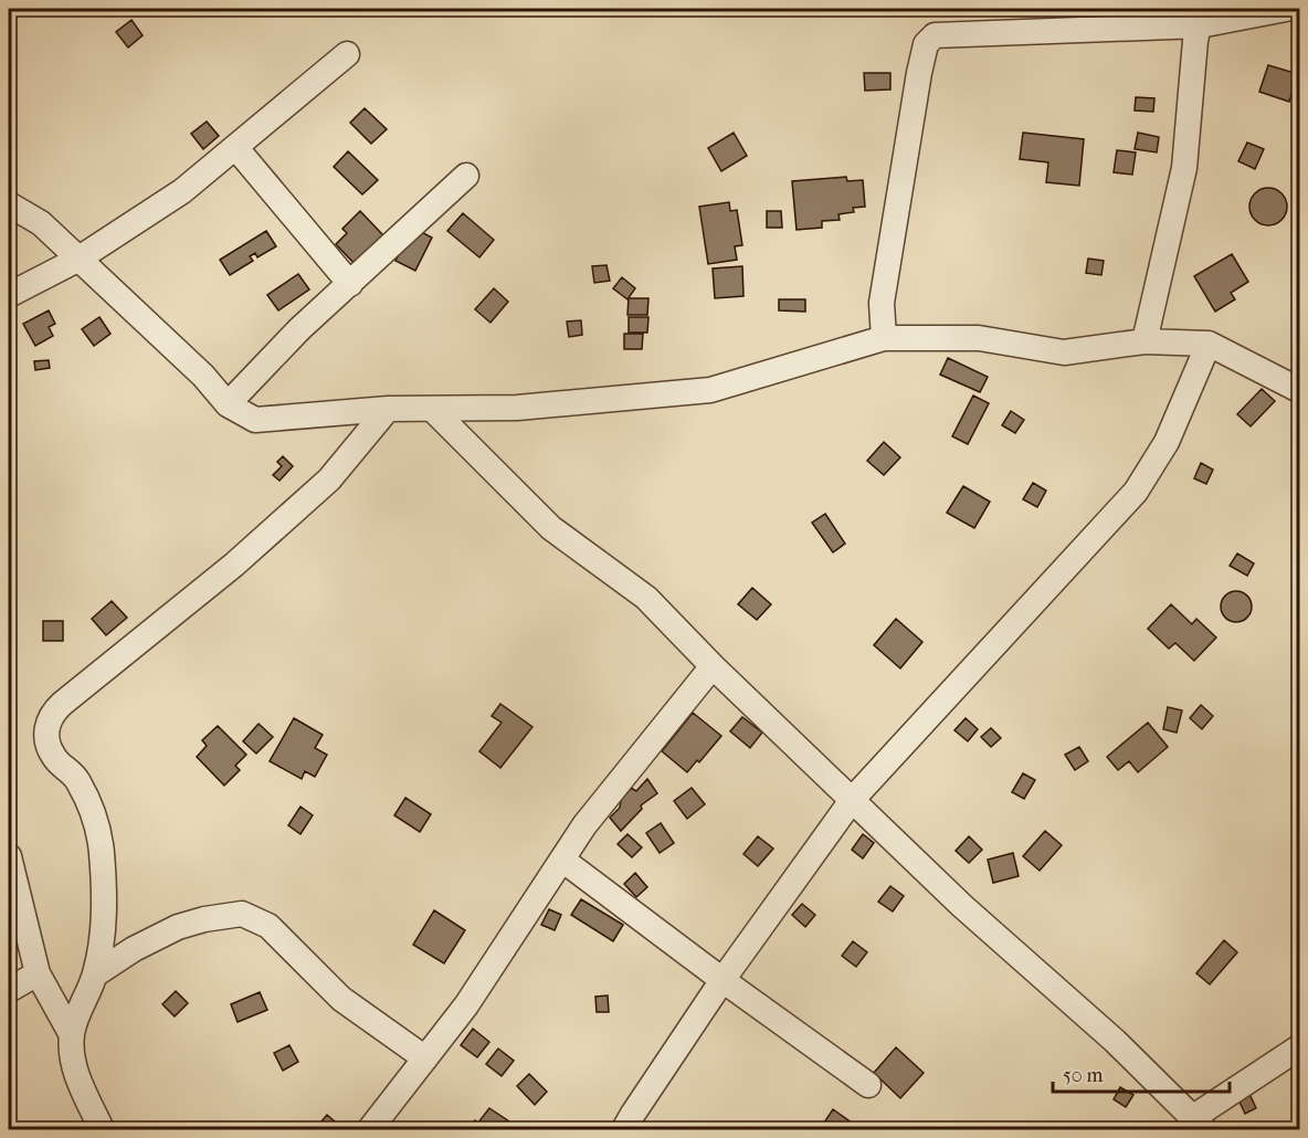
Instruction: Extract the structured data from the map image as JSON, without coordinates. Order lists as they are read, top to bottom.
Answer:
{
  "scale_bar": "50 m"
}
